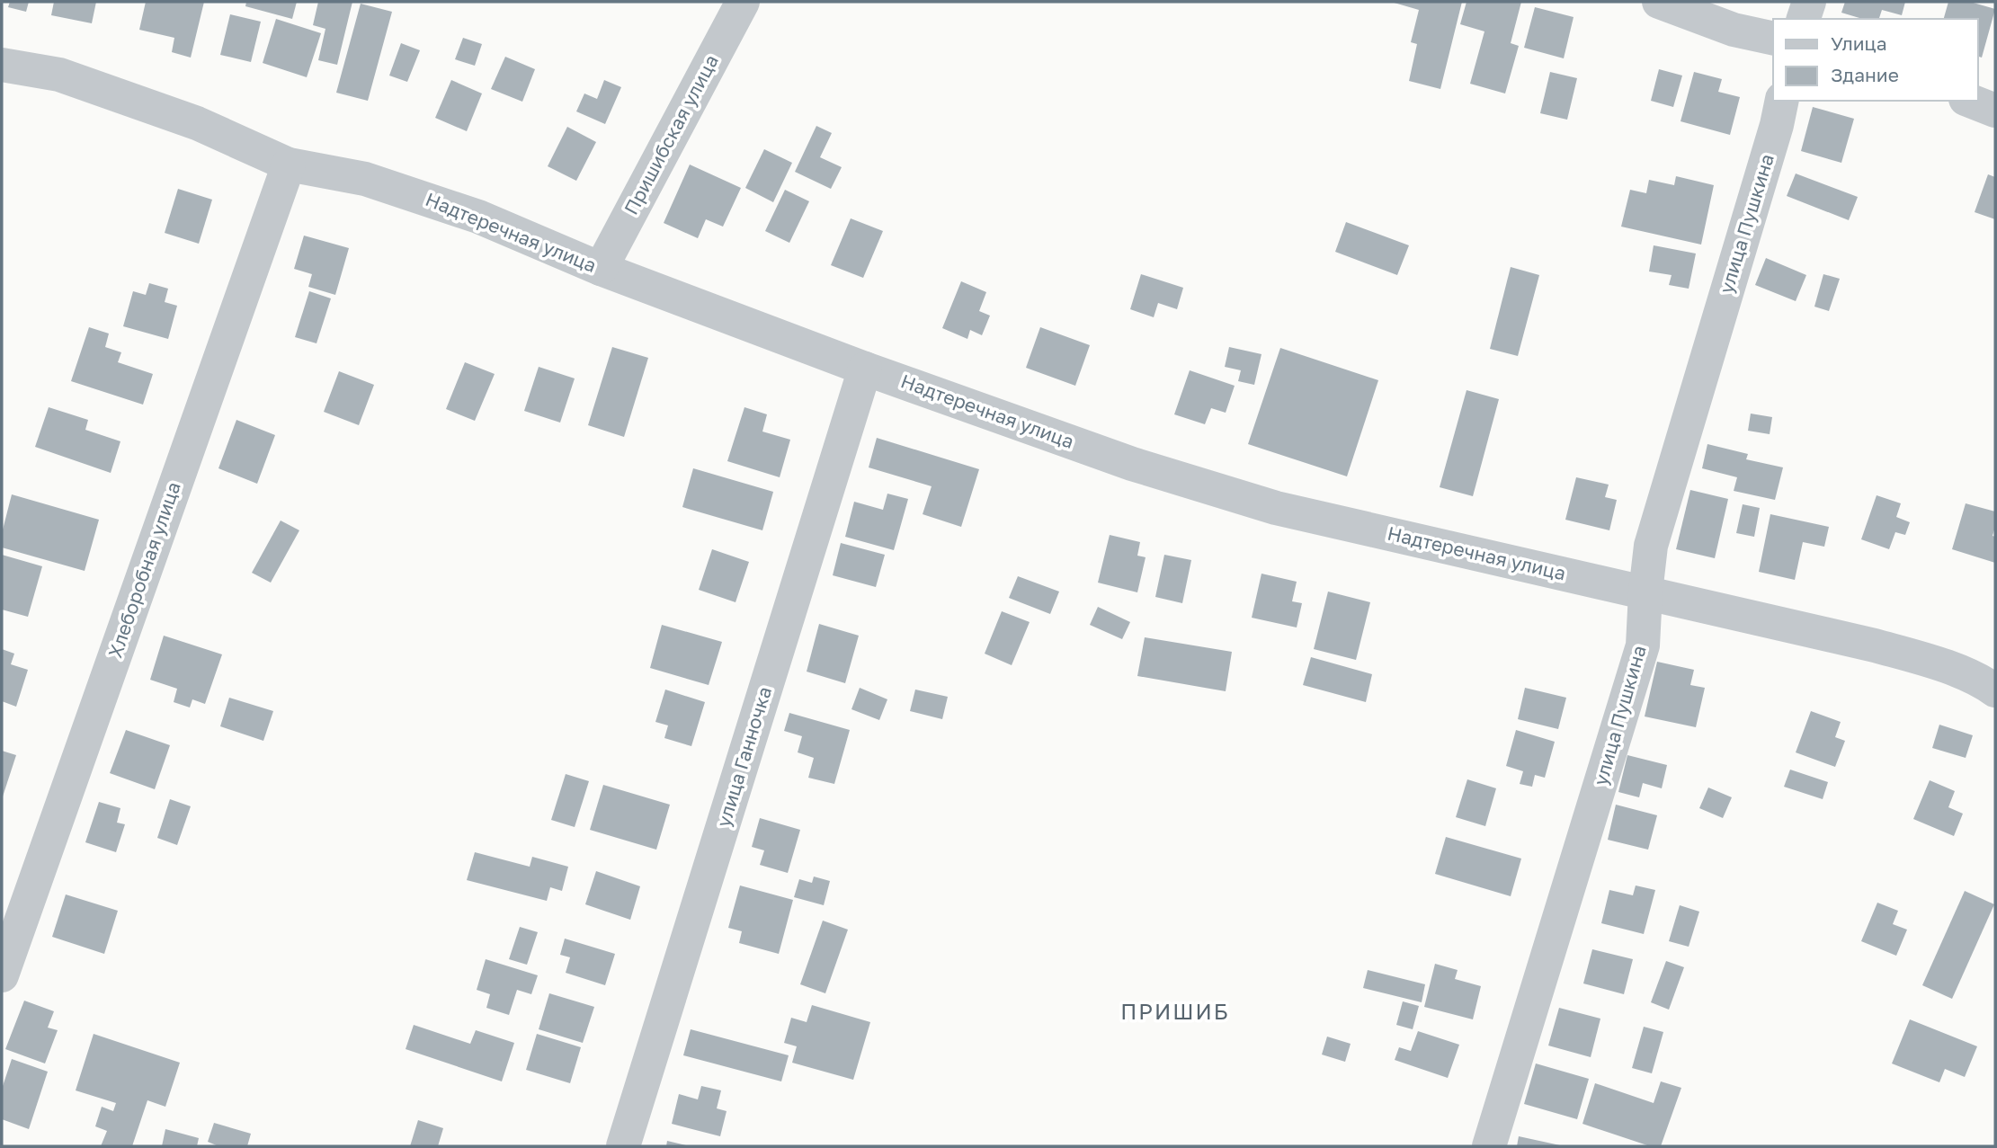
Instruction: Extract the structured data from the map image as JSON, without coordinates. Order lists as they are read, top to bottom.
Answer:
{
  "streets": {
    "street": [
      "Пришибская улица",
      "улица Пушкина",
      "Надтеречная улица",
      "Хлеборобная улица",
      "улица Ганночка"
    ]
  },
  "crossings": [
    ["Пришибская улица", "Надтеречная улица"],
    ["улица Пушкина", "Надтеречная улица"],
    ["Надтеречная улица", "Хлеборобная улица"],
    ["Надтеречная улица", "улица Ганночка"]
  ],
  "districts": ["ПРИШИБ"],
  "legend": ["Улица", "Здание"]
}
